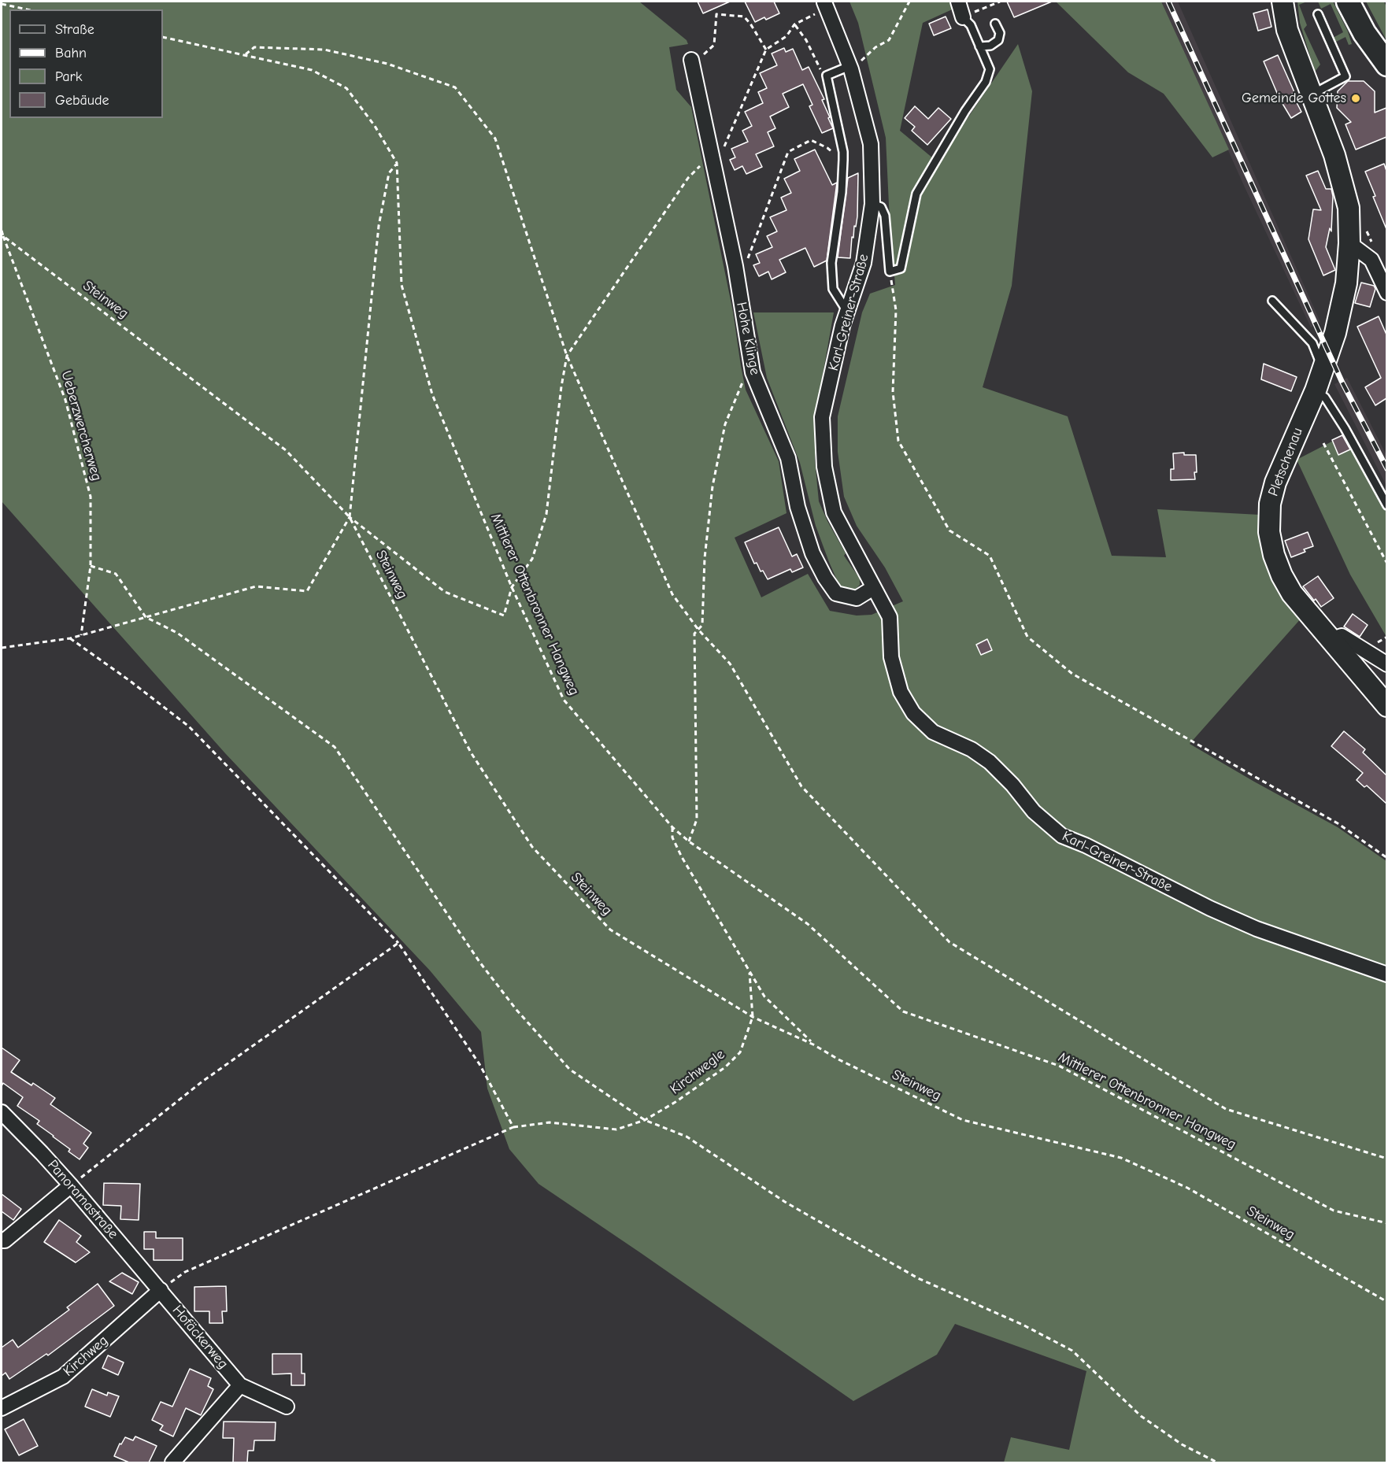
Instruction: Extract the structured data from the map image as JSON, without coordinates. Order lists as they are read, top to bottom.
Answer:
{
  "streets": {
    "main road": ["Pletschenau"],
    "street": [
      "Karl-Greiner-Straße",
      "Hohe Klinge",
      "Panoramastraße",
      "Hofäckerweg",
      "Kirchweg"
    ],
    "path": [
      "Steinweg",
      "Ueberzwercherweg",
      "Mittlerer Ottenbronner Hangweg",
      "Kirchwegle"
    ]
  },
  "crossings": [
    ["Steinweg", "Ueberzwercherweg"],
    ["Steinweg", "Kirchwegle"],
    ["Karl-Greiner-Straße", "Hohe Klinge"],
    ["Kirchwegle", "Panoramastraße"],
    ["Kirchwegle", "Hofäckerweg"],
    ["Kirchwegle", "Kirchweg"],
    ["Panoramastraße", "Hofäckerweg"],
    ["Panoramastraße", "Kirchweg"],
    ["Hofäckerweg", "Kirchweg"]
  ],
  "places": ["Gemeinde Gottes"],
  "legend": [
    "Straße",
    "Bahn",
    "Park",
    "Gebäude"
  ]
}
